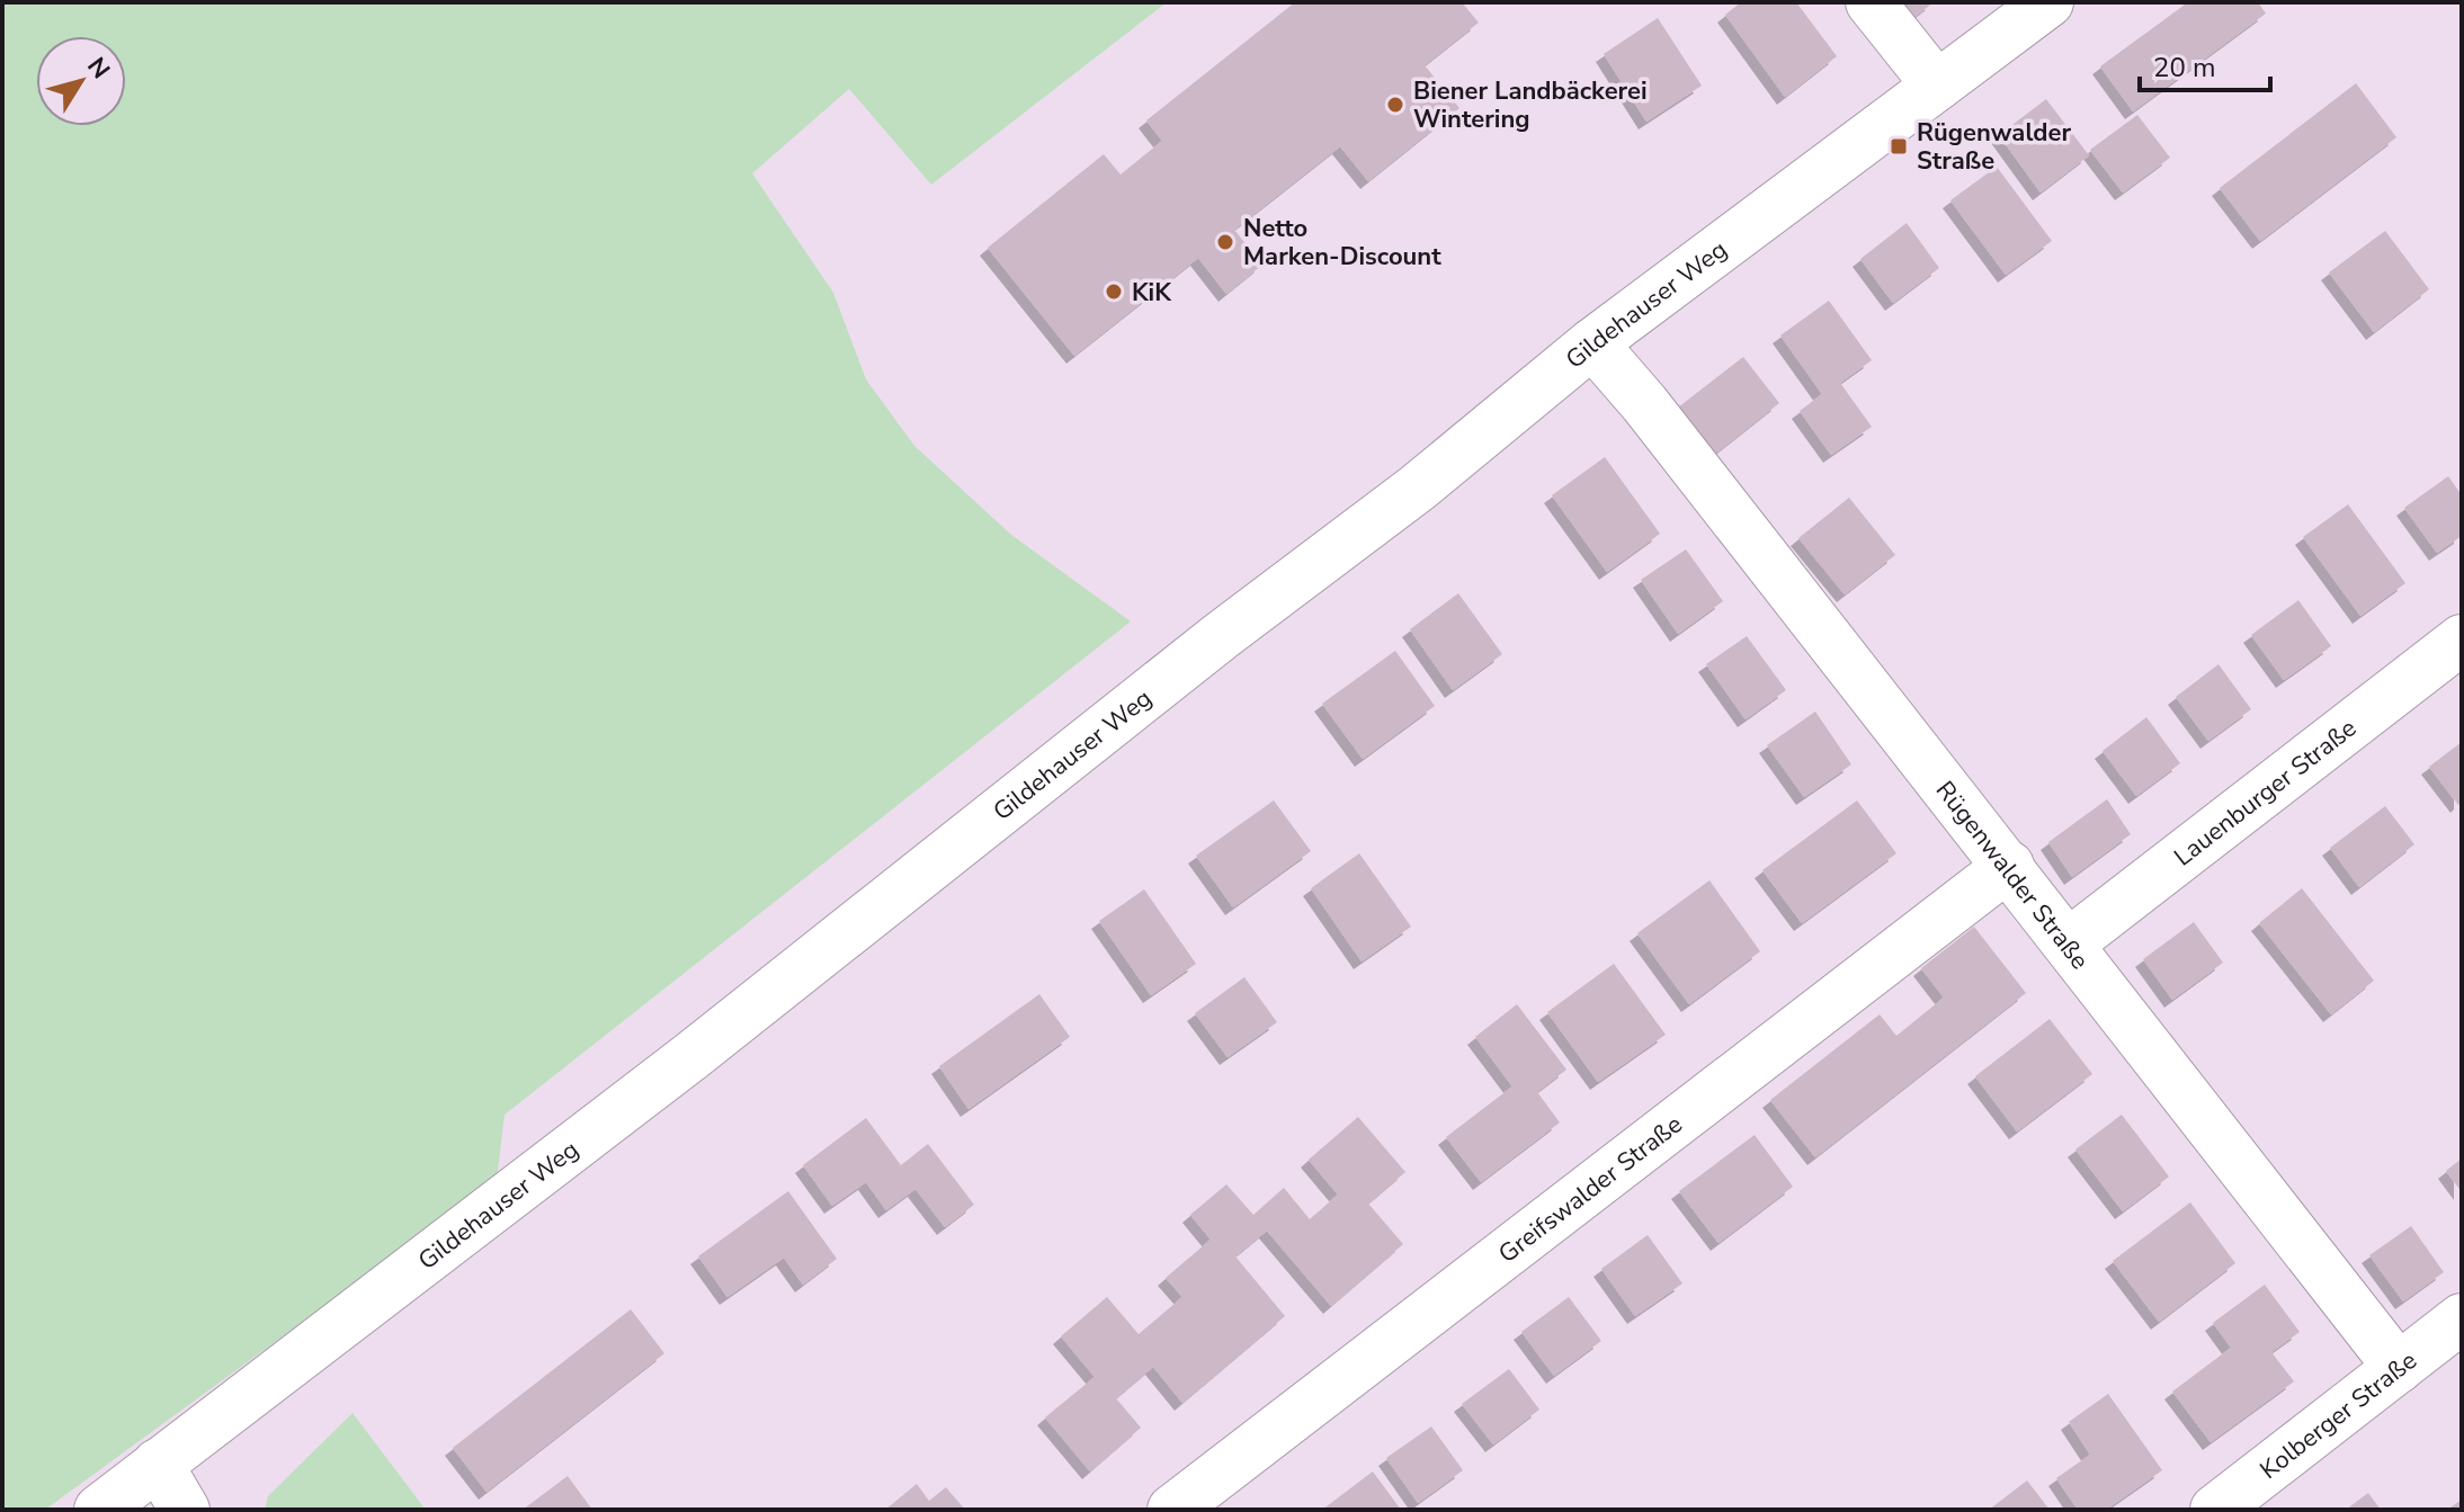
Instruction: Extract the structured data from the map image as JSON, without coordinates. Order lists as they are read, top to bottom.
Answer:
{
  "streets": {
    "street": [
      "Gildehauser Weg",
      "Lauenburger Straße",
      "Rügenwalder Straße",
      "Greifswalder Straße",
      "Kolberger Straße"
    ]
  },
  "crossings": [
    ["Gildehauser Weg", "Rügenwalder Straße"],
    ["Lauenburger Straße", "Rügenwalder Straße"],
    ["Rügenwalder Straße", "Greifswalder Straße"],
    ["Rügenwalder Straße", "Kolberger Straße"]
  ],
  "places": {
    "other": ["Biener Landbäckerei Wintering", "Netto Marken-Discount", "KiK"],
    "transit": ["Rügenwalder Straße"]
  },
  "scale_bar": "20 m",
  "north": "top right"
}
